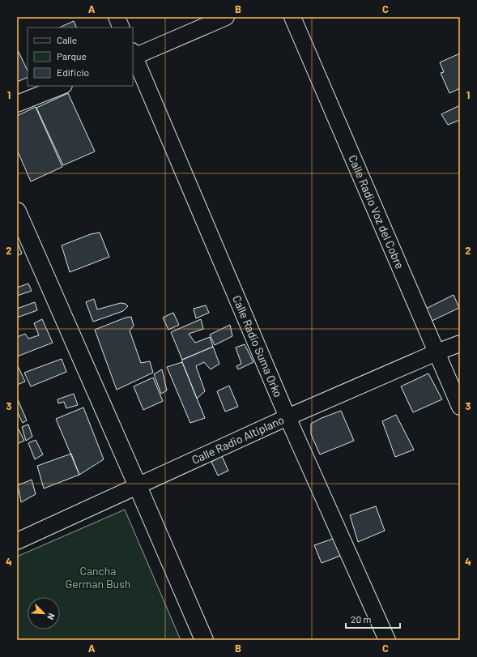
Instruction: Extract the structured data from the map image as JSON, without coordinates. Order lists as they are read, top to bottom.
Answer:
{
  "streets": {
    "street": ["Calle Radio Voz del Cobre", "Calle Radio Suma Orko", "Calle Radio Altiplano"]
  },
  "crossings": [
    ["Calle Radio Voz del Cobre", "Calle Radio Altiplano"],
    ["Calle Radio Suma Orko", "Calle Radio Altiplano"]
  ],
  "parks": ["Cancha German Bush"],
  "legend": ["Calle", "Parque", "Edificio"],
  "scale_bar": "20 m",
  "north": "bottom right",
  "grid": {
    "columns": ["A", "B", "C"],
    "rows": [
      "1",
      "2",
      "3",
      "4"
    ]
  }
}
